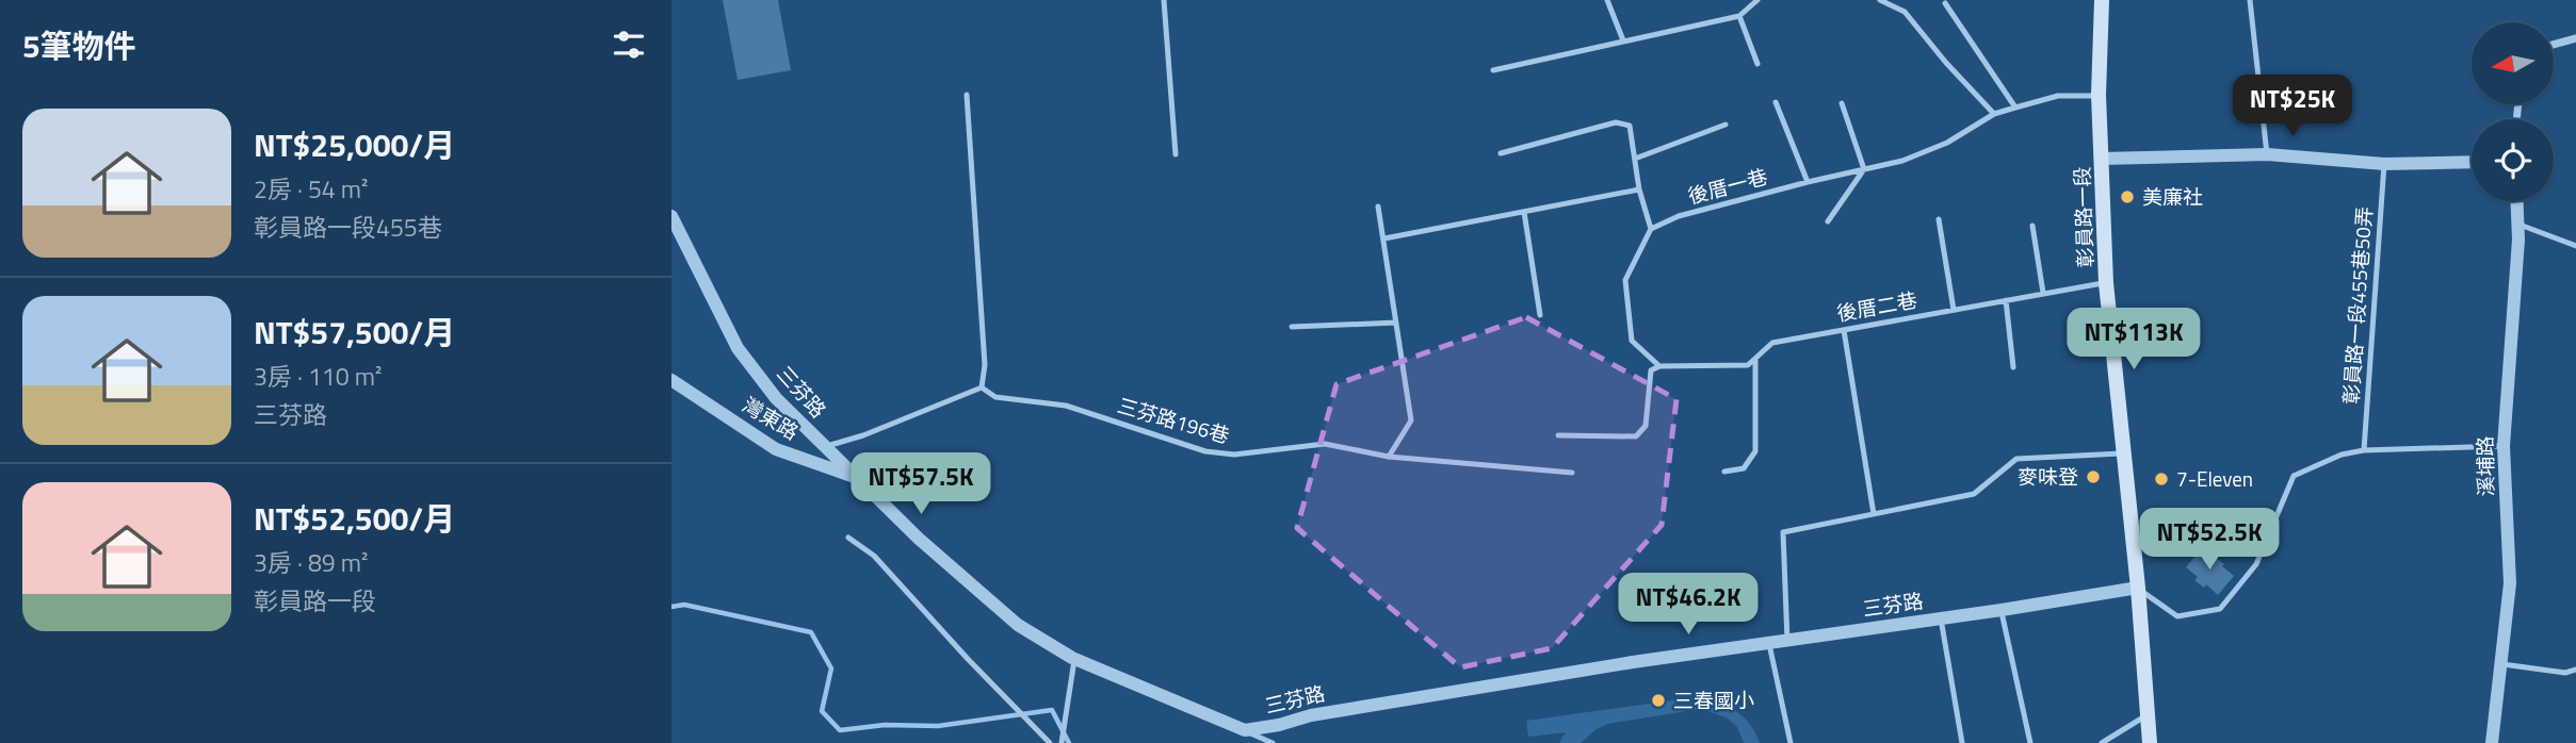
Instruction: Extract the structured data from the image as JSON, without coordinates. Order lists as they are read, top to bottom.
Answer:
{
  "streets": {
    "main road": ["彰員路一段"],
    "street": ["三芬路", "灣東路", "溪埔路"],
    "lane": [
      "後厝一巷",
      "彰員路一段455巷50弄",
      "後厝二巷",
      "三芬路196巷"
    ]
  },
  "crossings": [
    ["後厝一巷", "彰員路一段"],
    ["彰員路一段", "後厝二巷"],
    ["彰員路一段", "三芬路"],
    ["三芬路", "灣東路"]
  ],
  "places": [
    "美廉社",
    "麥味登",
    "7-Eleven",
    "三春國小"
  ],
  "north": "left",
  "page": {
    "heading": "5筆物件",
    "price": [
      "NT$25K",
      "NT$113K",
      "NT$57.5K",
      "NT$52.5K",
      "NT$46.2K"
    ],
    "list": [
      {
        "name": "NT$25,000/月",
        "note": "2房 · 54 m² · 彰員路一段455巷"
      },
      {
        "name": "NT$57,500/月",
        "note": "3房 · 110 m² · 三芬路"
      },
      {
        "name": "NT$52,500/月",
        "note": "3房 · 89 m² · 彰員路一段"
      }
    ]
  }
}
